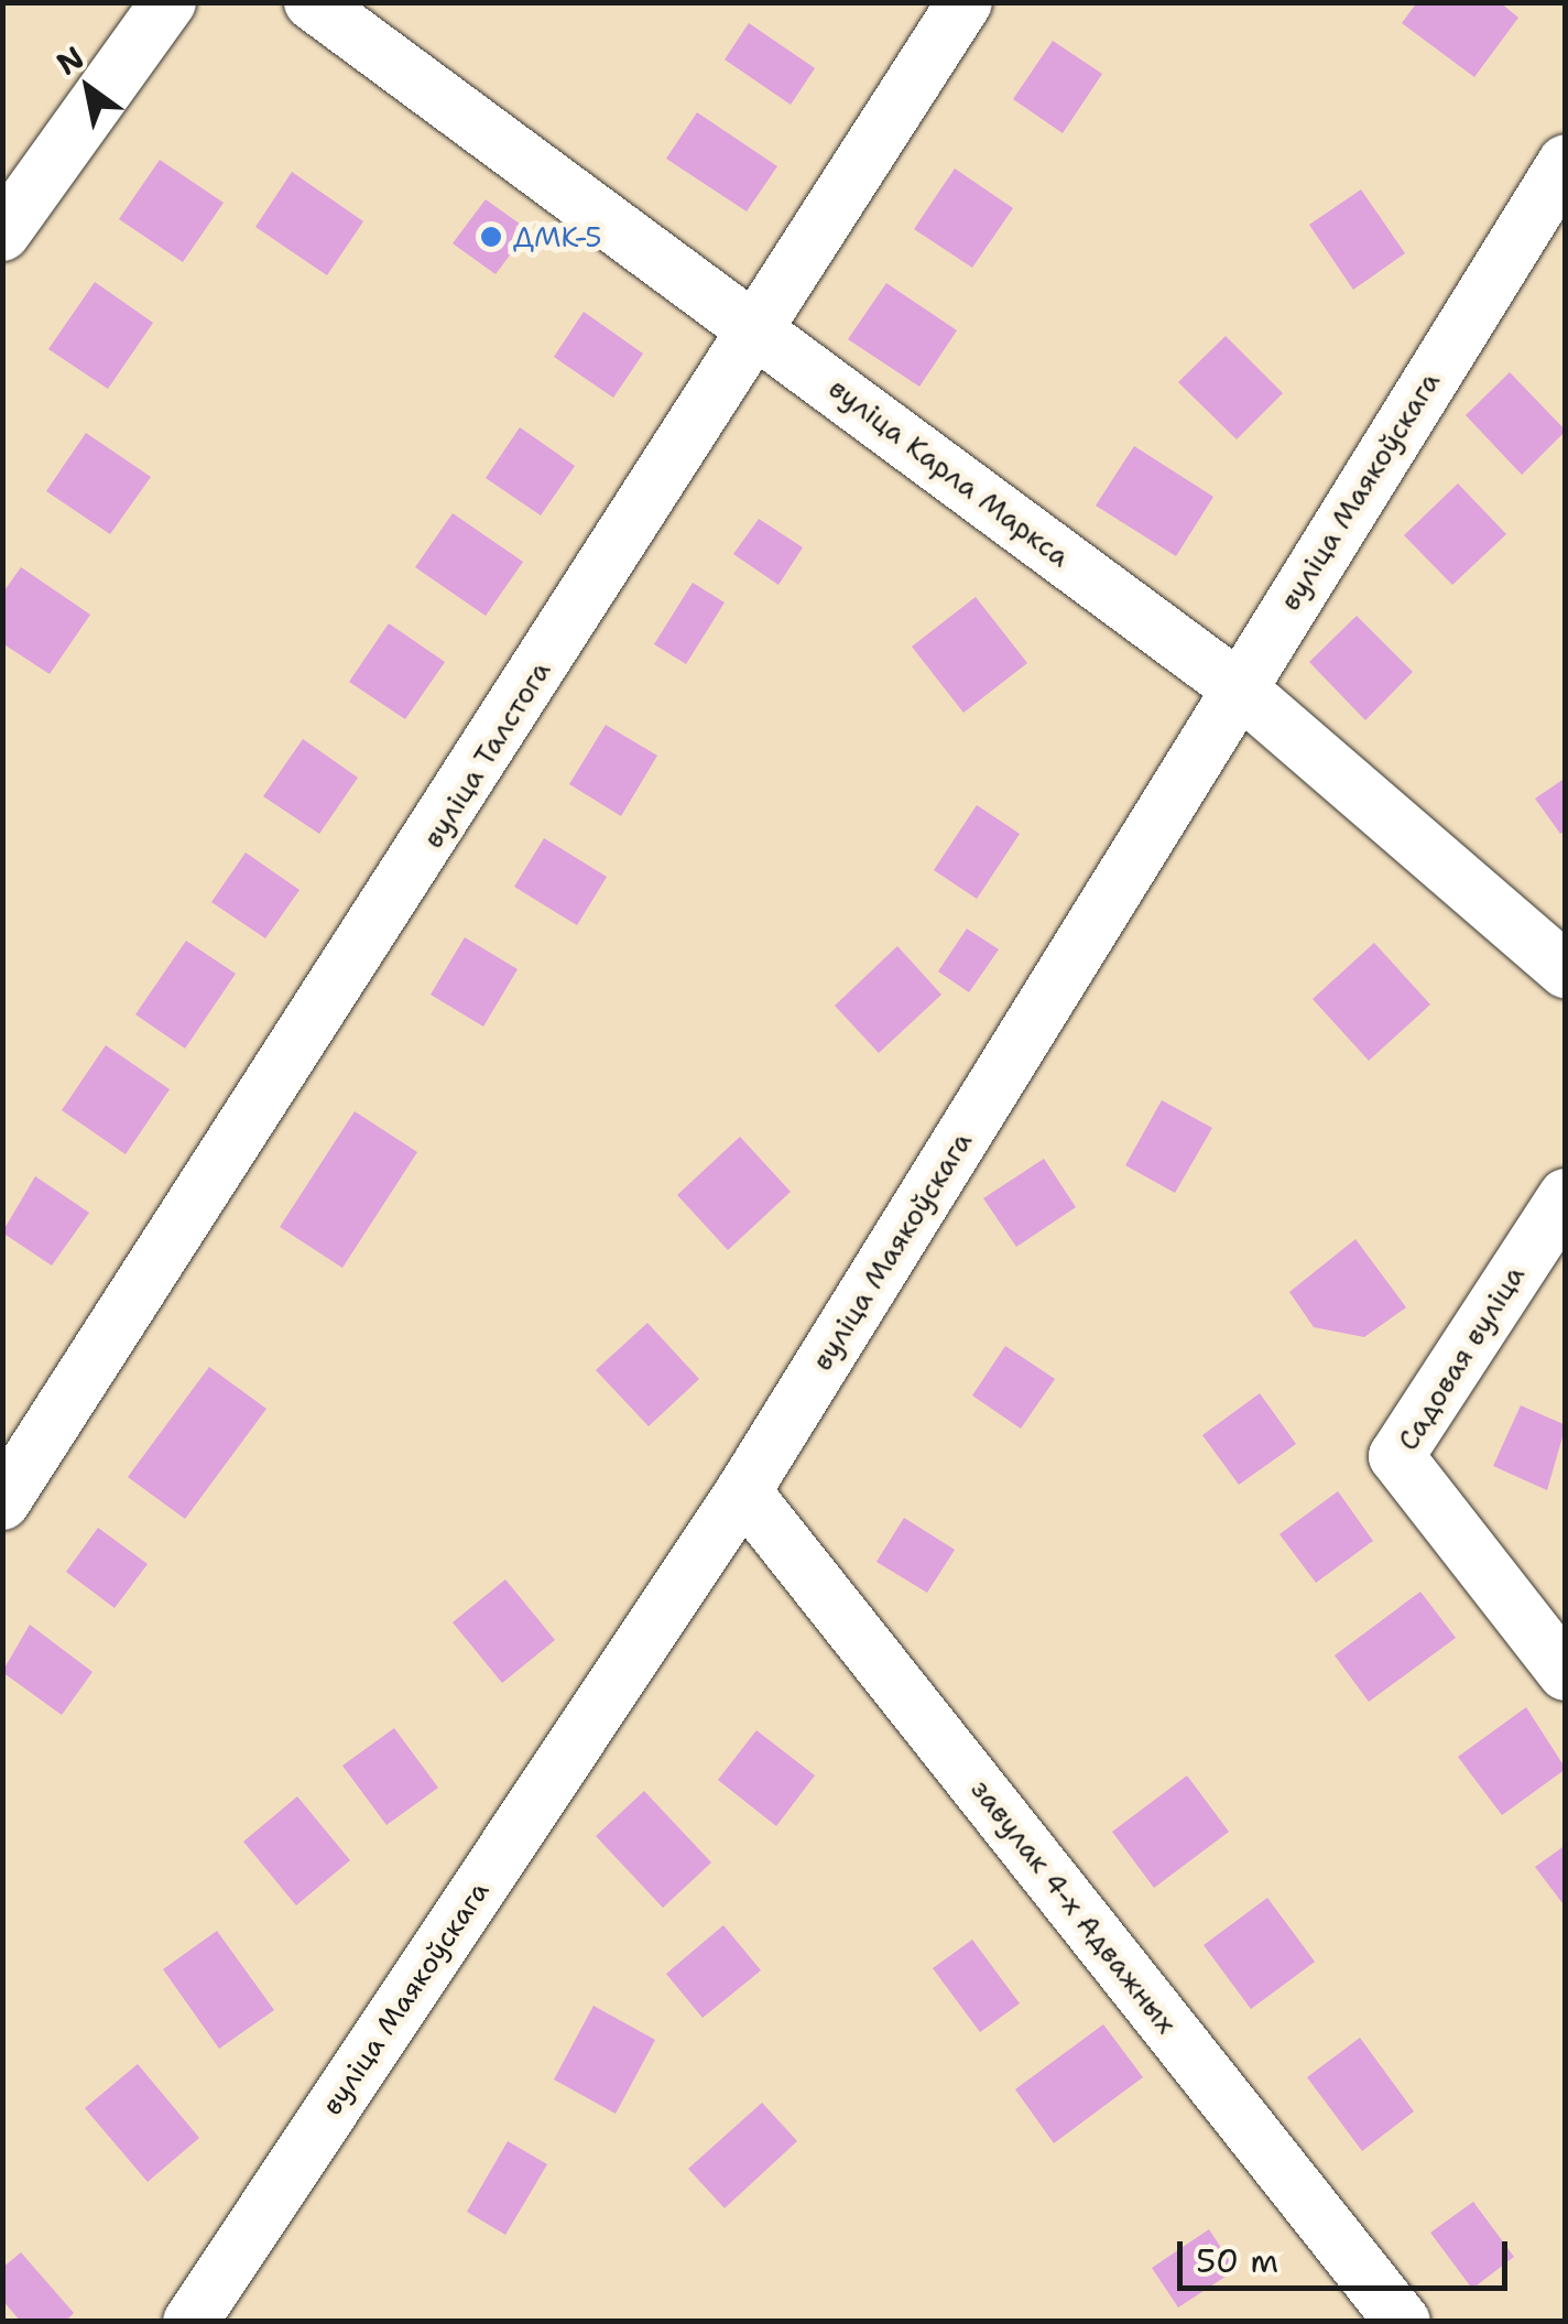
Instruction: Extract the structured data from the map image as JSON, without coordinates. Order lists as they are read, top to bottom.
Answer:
{
  "streets": {
    "street": [
      "вуліца Карла Маркса",
      "вуліца Маякоўскага",
      "вуліца Талстога",
      "Садовая вуліца",
      "завулак 4-х Адважных"
    ]
  },
  "crossings": [
    ["вуліца Карла Маркса", "вуліца Маякоўскага"],
    ["вуліца Карла Маркса", "вуліца Талстога"],
    ["вуліца Маякоўскага", "завулак 4-х Адважных"]
  ],
  "places": ["ДМК-5"],
  "scale_bar": "50 m",
  "north": "top left"
}
